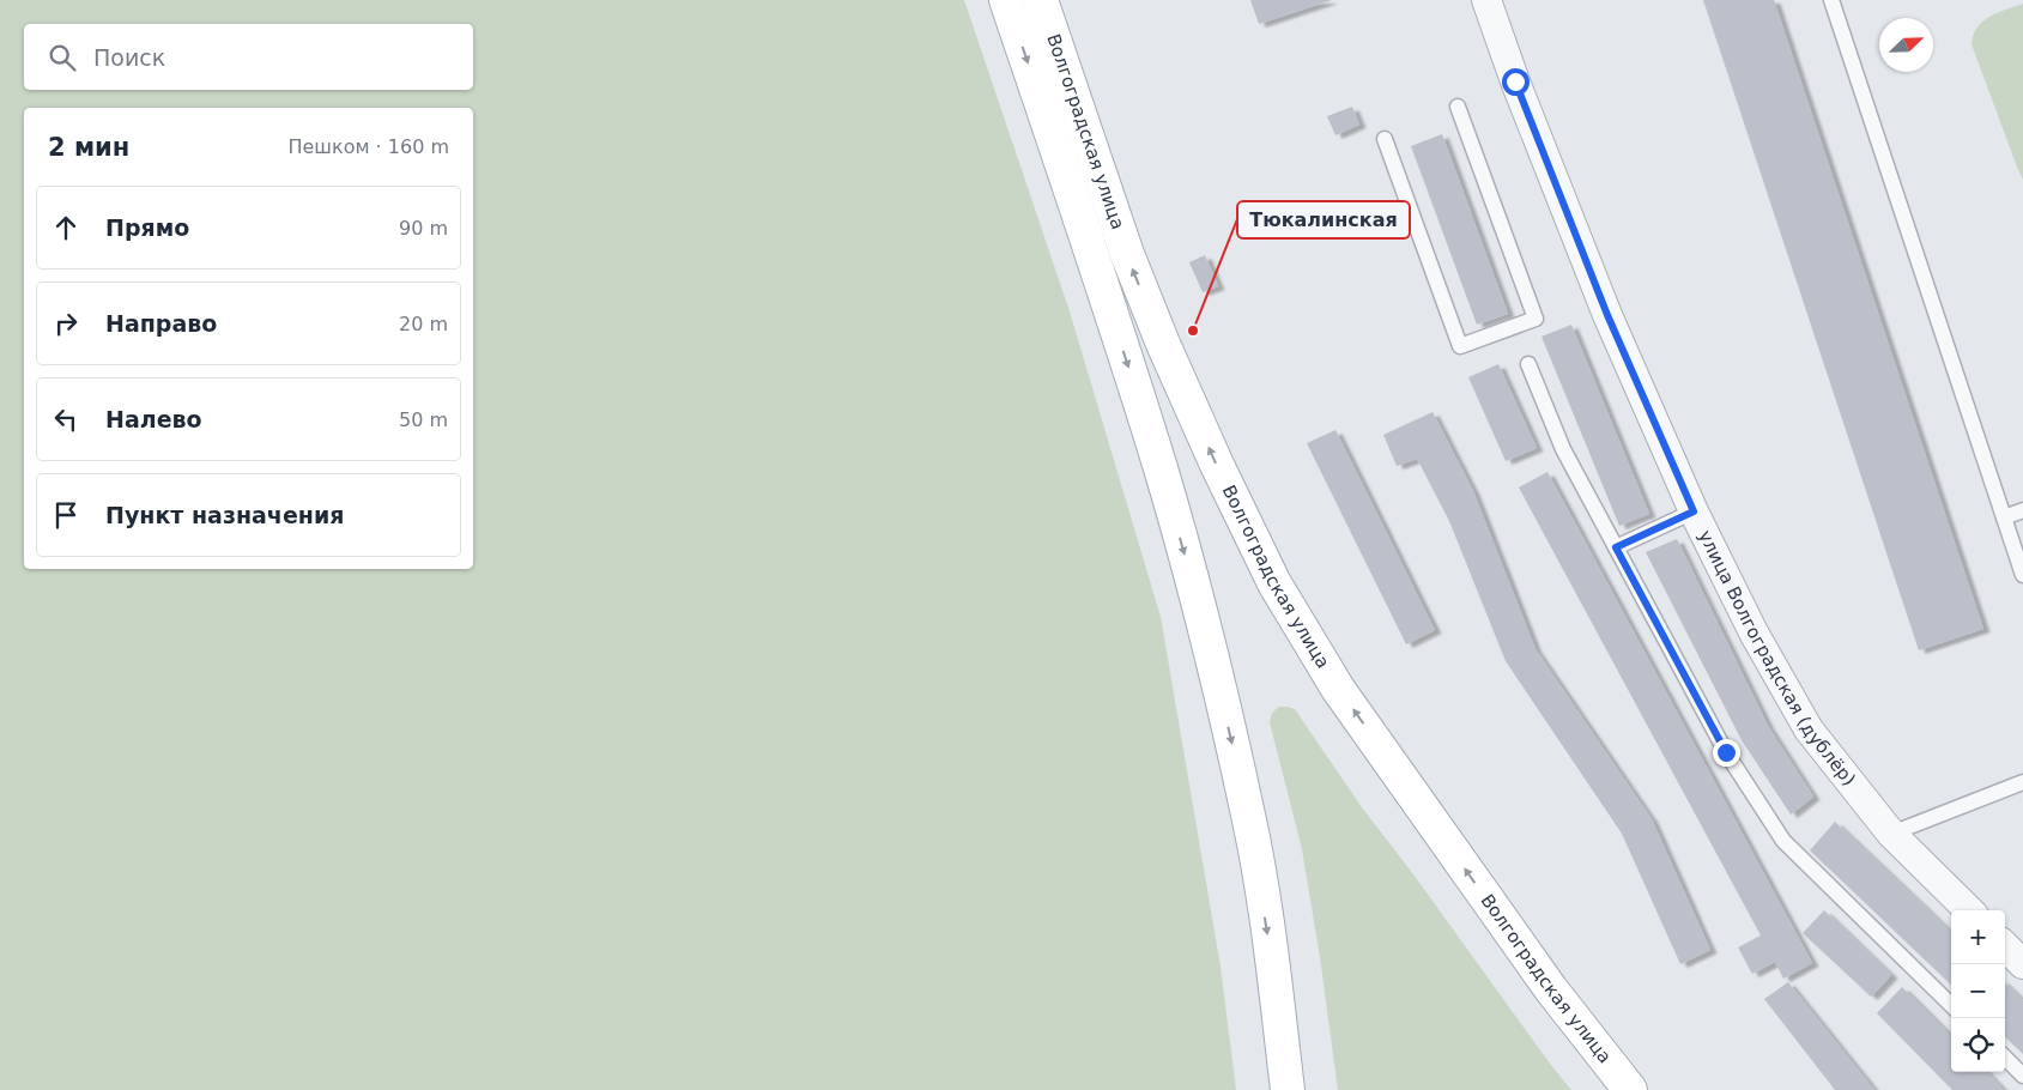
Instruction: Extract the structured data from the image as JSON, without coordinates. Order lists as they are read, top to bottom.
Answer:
{
  "streets": {
    "main road": ["Волгоградская улица"],
    "street": ["улица Волгоградская (дублёр)"]
  },
  "places": ["Тюкалинская"],
  "north": "top right",
  "page": {
    "search": "Поиск",
    "heading": ["2 мин", "Пешком · 160 m"],
    "list": [
      ["Прямо", "90 m"],
      ["Направо", "20 m"],
      ["Налево", "50 m"],
      "Пункт назначения"
    ],
    "map_buttons": ["+", "−"]
  }
}
